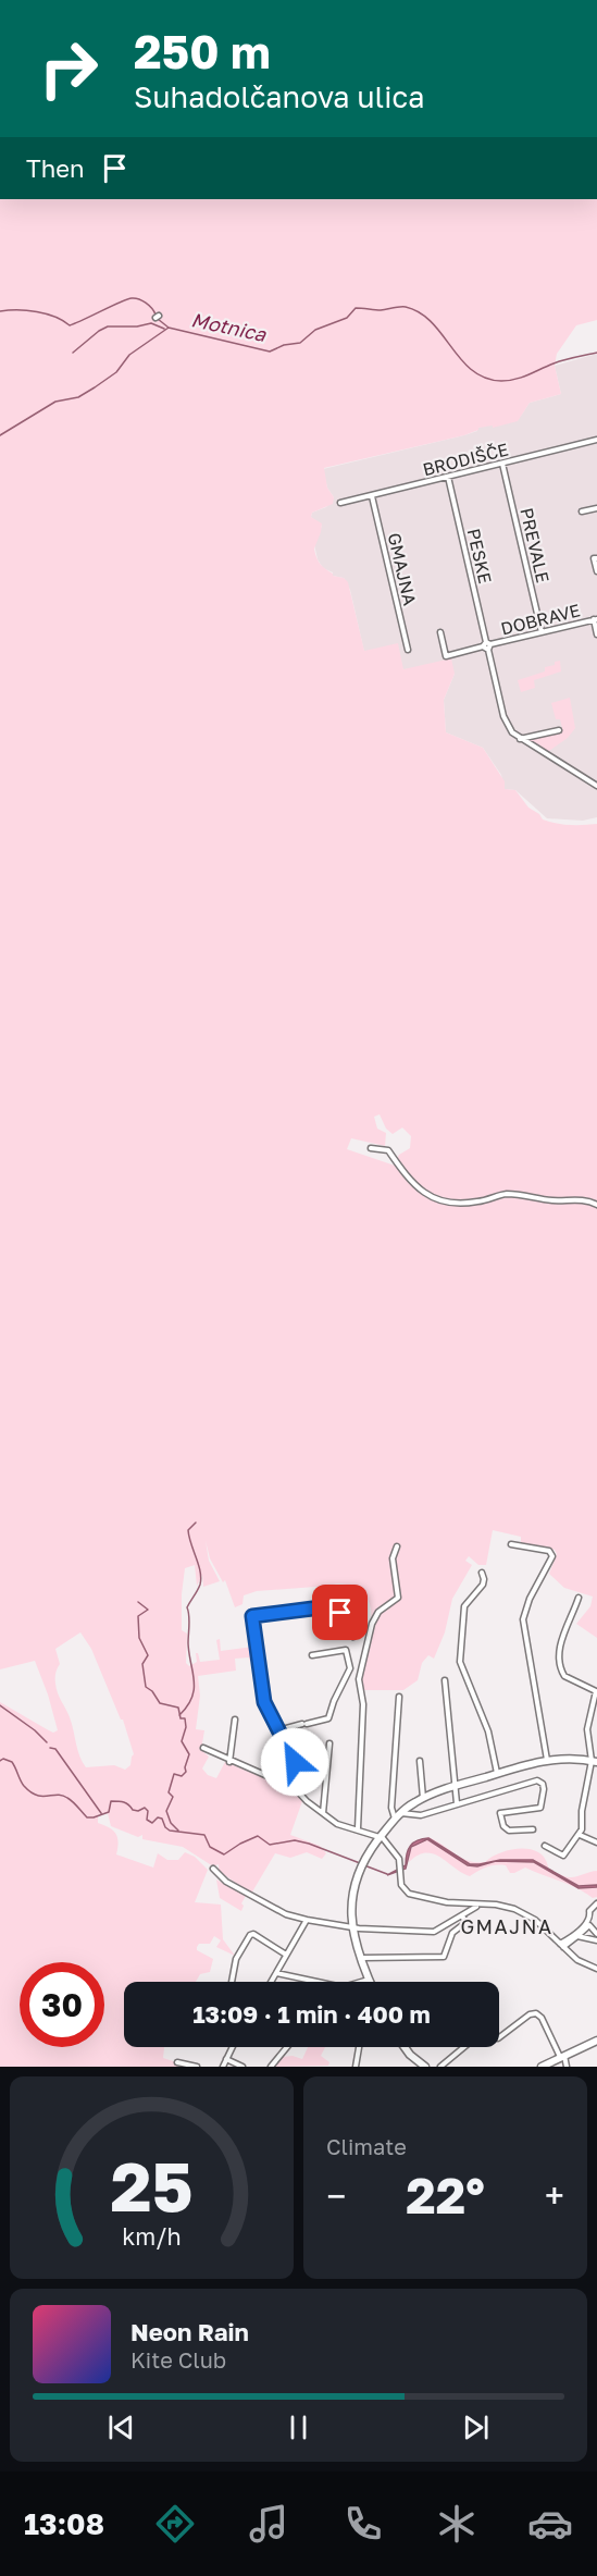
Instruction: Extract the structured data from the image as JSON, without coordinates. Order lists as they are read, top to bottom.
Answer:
{
  "streets": {
    "street": [
      "BRODIŠČE",
      "PREVALE",
      "PESKE",
      "GMAJNA",
      "DOBRAVE"
    ]
  },
  "crossings": [
    ["BRODIŠČE", "PREVALE"],
    ["BRODIŠČE", "PESKE"],
    ["BRODIŠČE", "GMAJNA"],
    ["PREVALE", "DOBRAVE"],
    ["PESKE", "DOBRAVE"]
  ],
  "districts": ["GMAJNA"],
  "water": ["Motnica"],
  "page": {
    "turn": ["250 m", "Suhadolčanova ulica"],
    "then": "Then",
    "limit": "30",
    "trip": "13:09 · 1 min · 400 m",
    "tile": "Climate",
    "heat": ["−", "22°", "+"],
    "song": ["Neon Rain", "Kite Club"],
    "tabs": "13:08",
    "gauge": ["25", "km/h"]
  }
}
